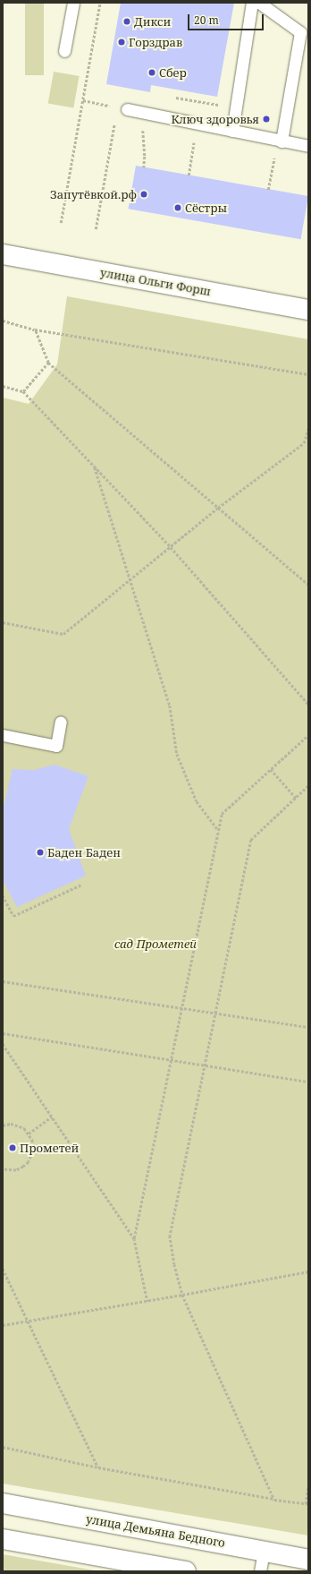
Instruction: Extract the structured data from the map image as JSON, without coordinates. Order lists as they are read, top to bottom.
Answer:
{
  "streets": {
    "street": ["улица Ольги Форш", "улица Демьяна Бедного"]
  },
  "parks": ["сад Прометей"],
  "places": [
    "Дикси",
    "Горздрав",
    "Сбер",
    "Ключ здоровья",
    "Запутёвкой.рф",
    "Сёстры",
    "Баден Баден",
    "Прометей"
  ],
  "scale_bar": "20 m"
}
